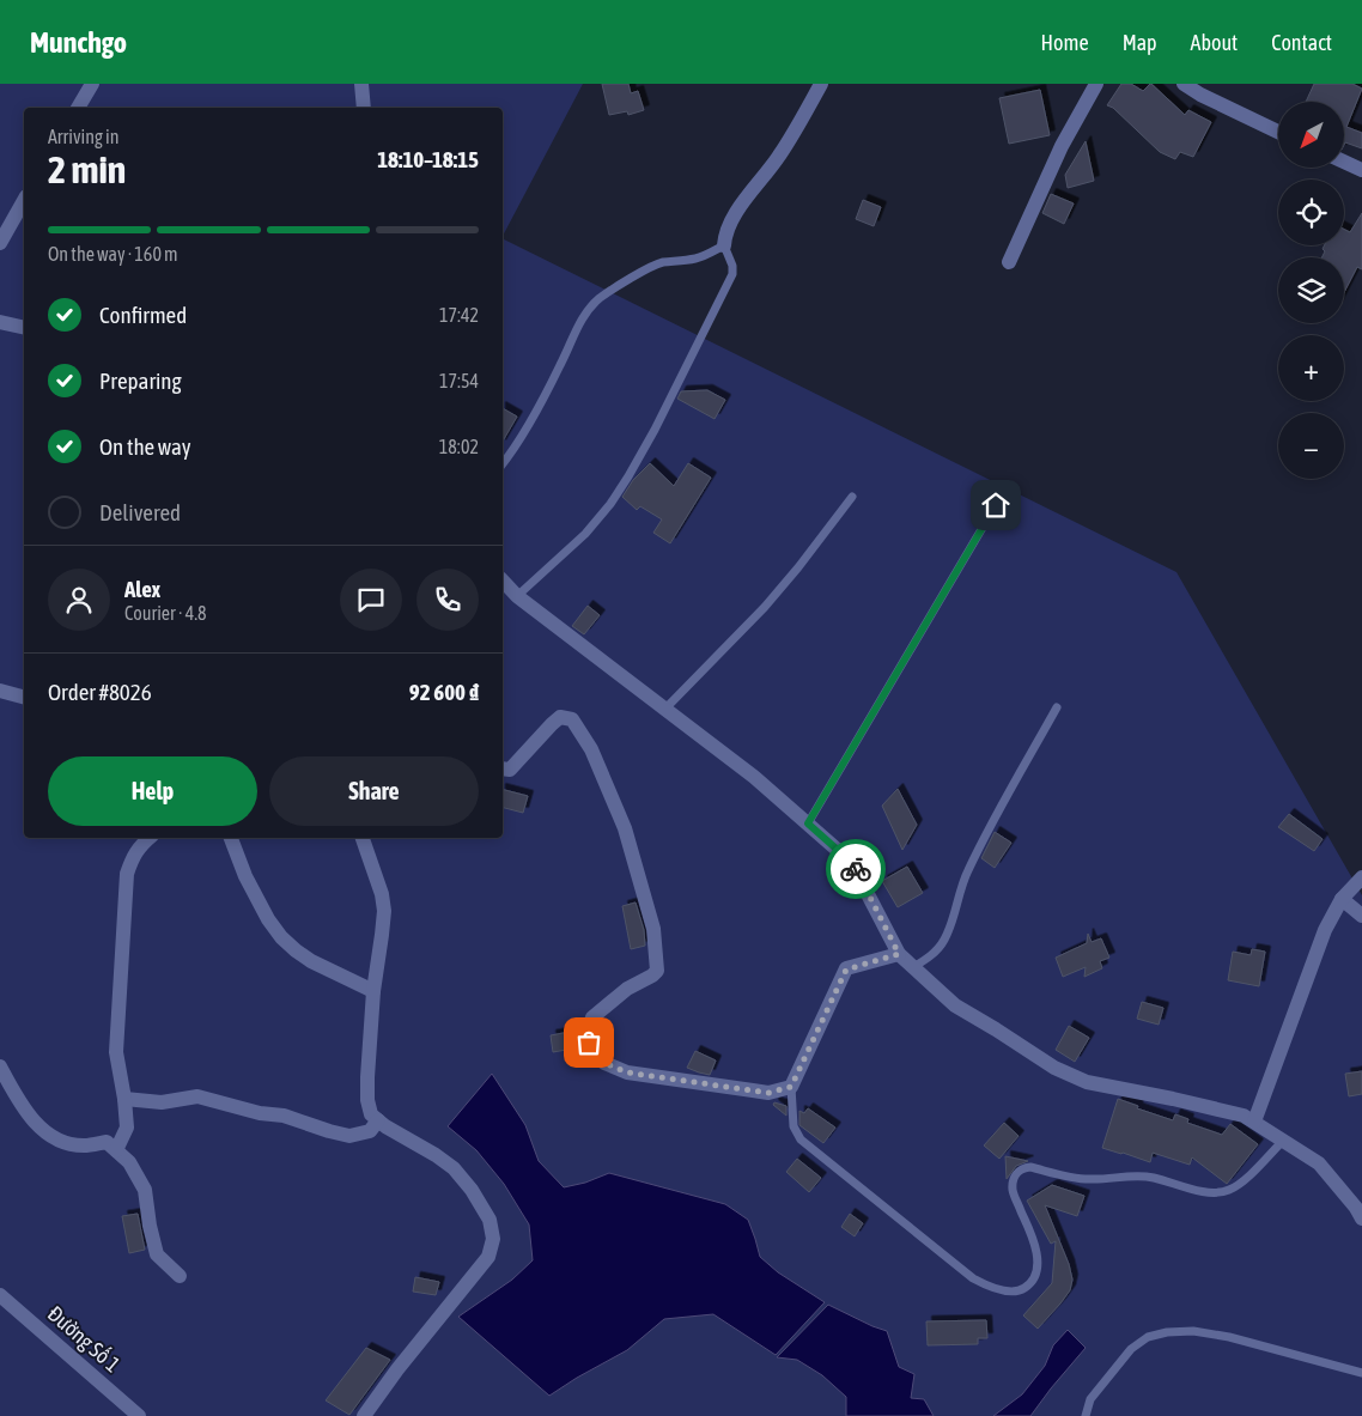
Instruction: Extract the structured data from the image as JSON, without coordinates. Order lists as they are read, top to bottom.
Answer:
{
  "streets": {
    "street": ["Đường Số 1"]
  },
  "north": "bottom left",
  "page": {
    "header": "Munchgo",
    "nav": [
      "Home",
      "Map",
      "About",
      "Contact"
    ],
    "map_buttons": ["+", "−"],
    "heading": ["2 min", "Arriving in", "18:10–18:15"],
    "panel": [
      "Alex",
      "Courier · 4.8",
      "Order #8026",
      "92 600 ₫"
    ],
    "bar": "On the way · 160 m",
    "list": [
      ["Confirmed", "17:42"],
      ["Preparing", "17:54"],
      ["On the way", "18:02"],
      "Delivered"
    ],
    "buttons": ["Help", "Share"]
  }
}
